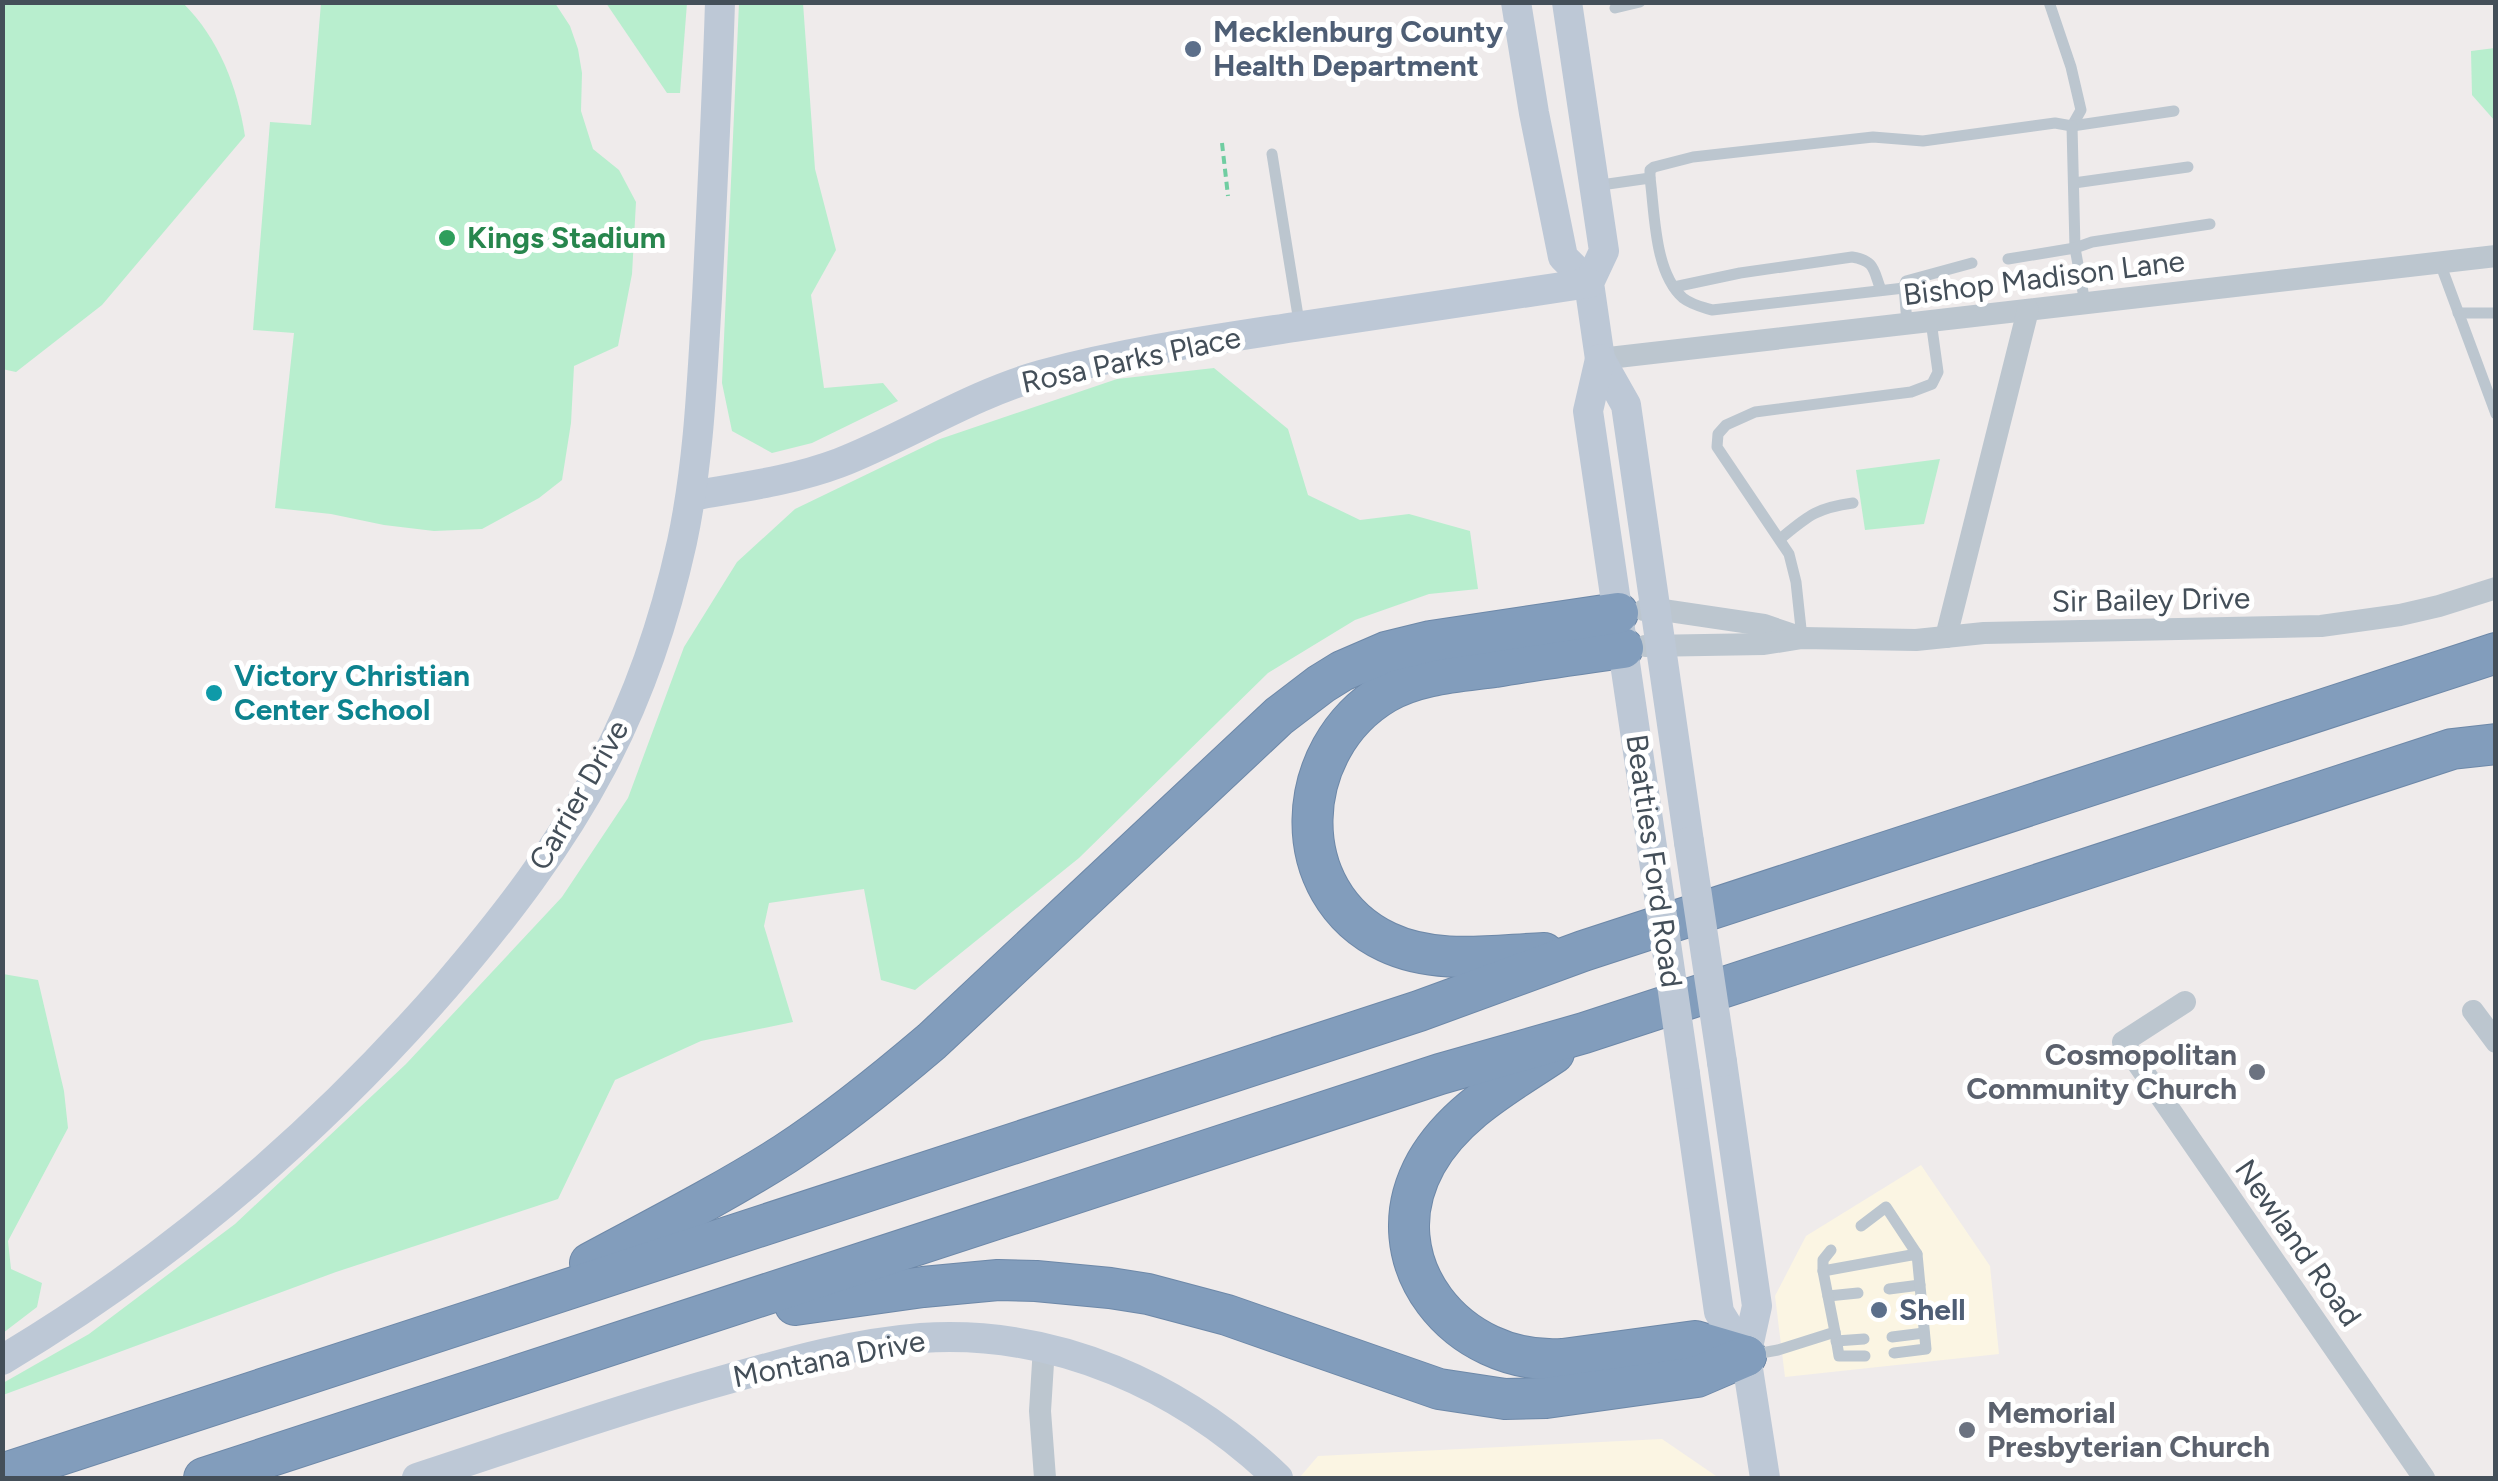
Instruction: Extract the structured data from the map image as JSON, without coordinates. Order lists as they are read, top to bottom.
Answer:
{
  "streets": {
    "street": [
      "Bishop Madison Lane",
      "Rosa Parks Place",
      "Sir Bailey Drive",
      "Carrier Drive",
      "Beatties Ford Road",
      "Newland Road",
      "Montana Drive"
    ]
  },
  "crossings": [
    ["Bishop Madison Lane", "Beatties Ford Road"],
    ["Rosa Parks Place", "Carrier Drive"],
    ["Rosa Parks Place", "Beatties Ford Road"],
    ["Sir Bailey Drive", "Beatties Ford Road"]
  ],
  "places": [
    "Mecklenburg County Health Department",
    "Kings Stadium",
    "Victory Christian Center School",
    "Cosmopolitan Community Church",
    "Shell",
    "Memorial Presbyterian Church"
  ]
}
